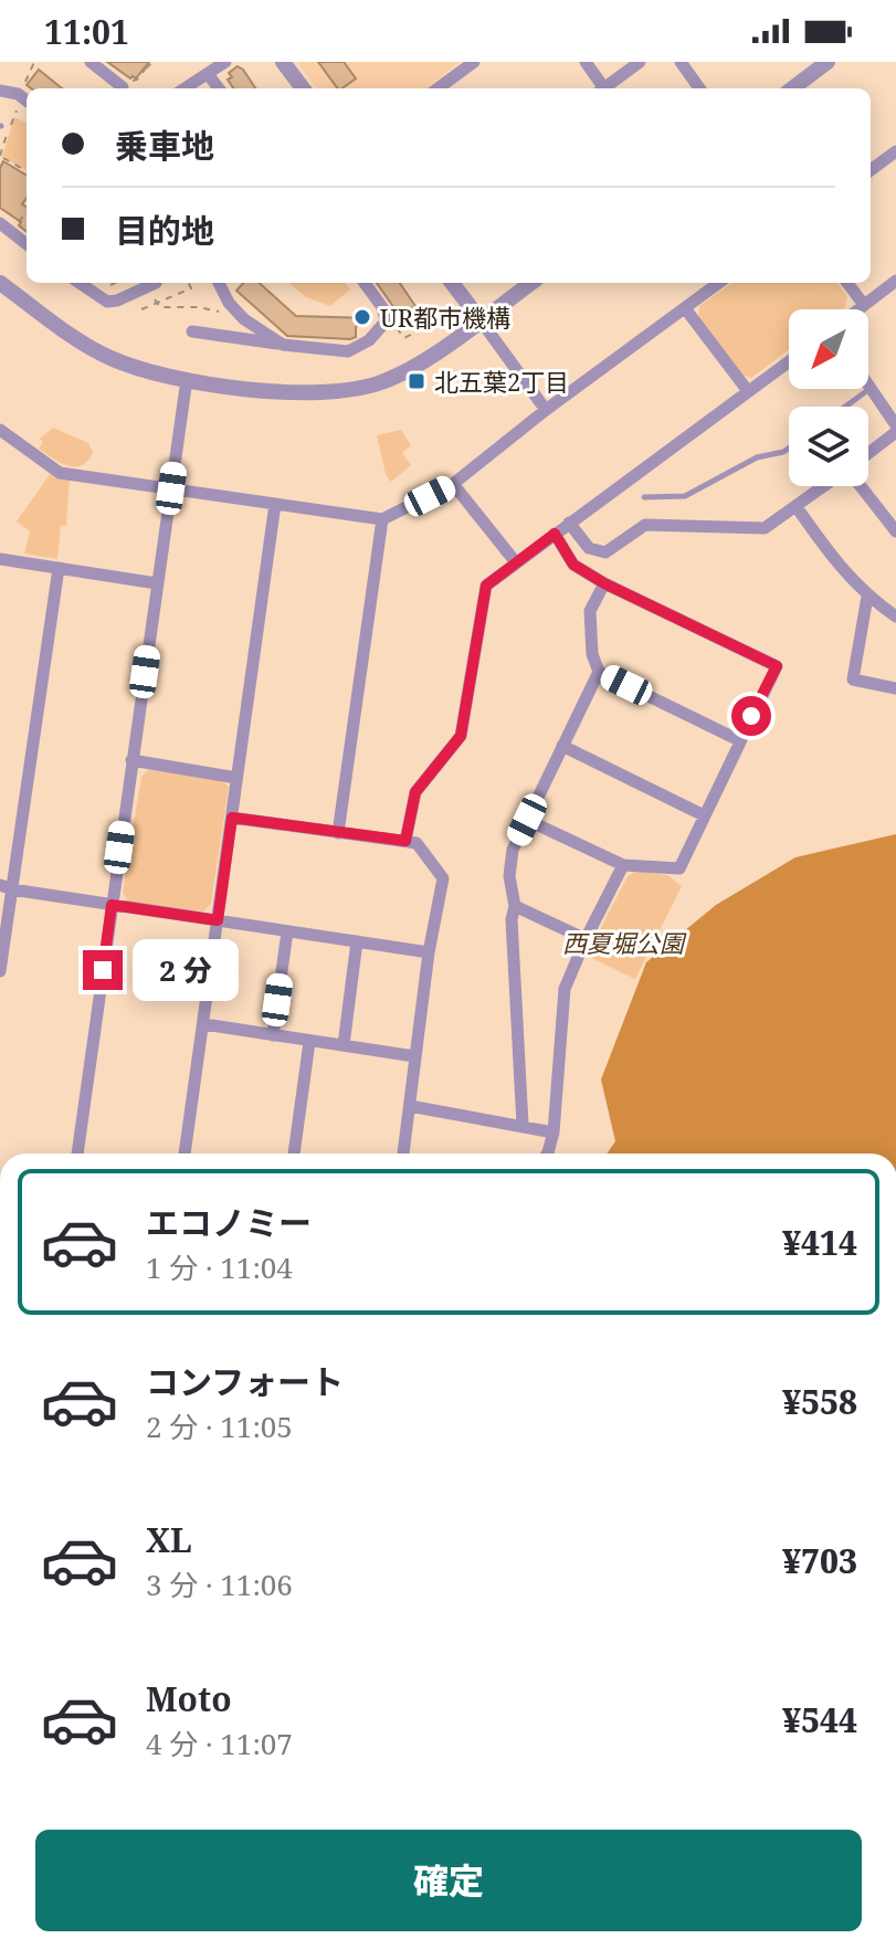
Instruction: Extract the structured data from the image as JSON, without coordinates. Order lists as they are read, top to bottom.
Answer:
{
  "parks": ["西夏堀公園"],
  "places": {
    "other": ["UR都市機構"],
    "transit": ["北五葉2丁目"]
  },
  "north": "bottom left",
  "page": {
    "status": "11:01",
    "banner": ["乗車地", "目的地"],
    "bubble": "2 分",
    "list": [
      {
        "name": "エコノミー",
        "note": "1 分 · 11:04",
        "value": "¥414"
      },
      {
        "name": "コンフォート",
        "note": "2 分 · 11:05",
        "value": "¥558"
      },
      {
        "name": "XL",
        "note": "3 分 · 11:06",
        "value": "¥703"
      },
      {
        "name": "Moto",
        "note": "4 分 · 11:07",
        "value": "¥544"
      }
    ],
    "buttons": "確定"
  }
}
